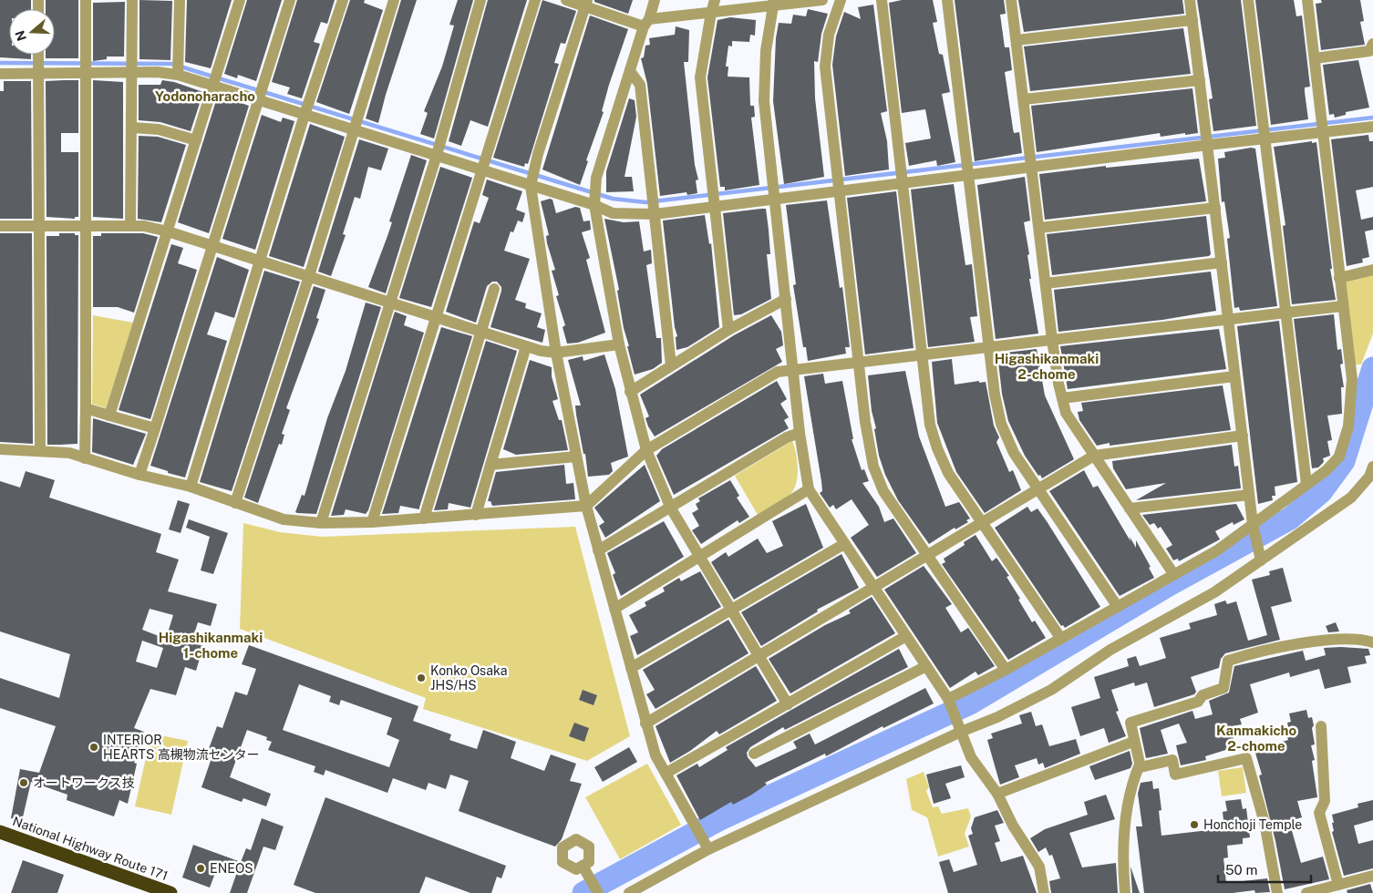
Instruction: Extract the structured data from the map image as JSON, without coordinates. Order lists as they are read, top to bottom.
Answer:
{
  "streets": {
    "highway": ["National Highway Route 171"]
  },
  "districts": [
    "Yodonoharacho",
    "Higashikanmaki 2-chome",
    "Higashikanmaki 1-chome",
    "Kanmakicho 2-chome"
  ],
  "places": [
    "Konko Osaka JHS/HS",
    "INTERIOR HEARTS 高槻物流センター",
    "オートワークス技",
    "Honchoji Temple",
    "ENEOS"
  ],
  "scale_bar": "50 m",
  "north": "left"
}
